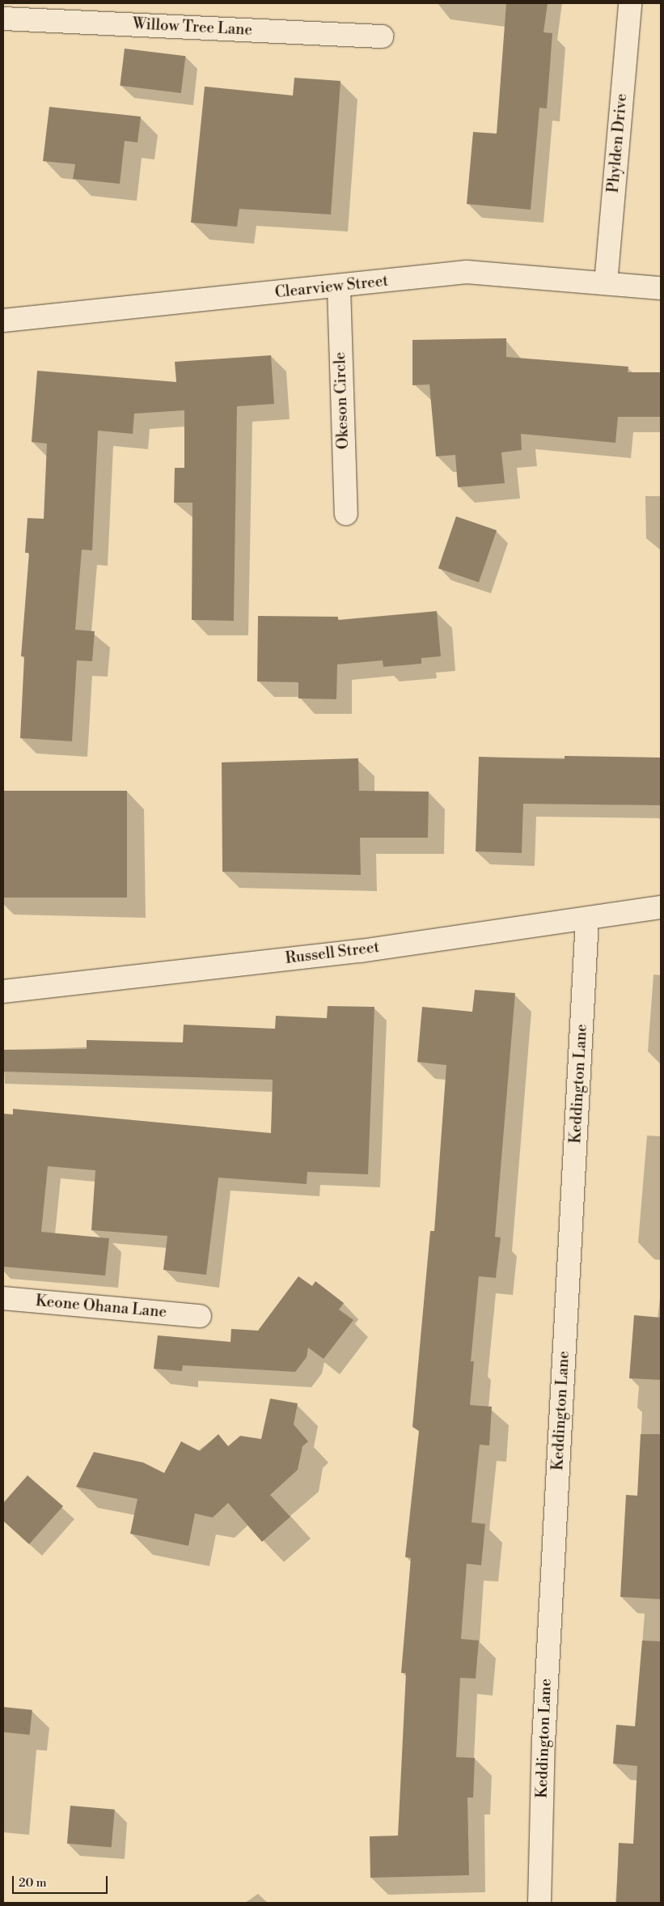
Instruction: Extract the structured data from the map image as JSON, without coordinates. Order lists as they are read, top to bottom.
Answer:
{
  "streets": {
    "street": [
      "Willow Tree Lane",
      "Phylden Drive",
      "Clearview Street",
      "Okeson Circle",
      "Russell Street",
      "Keddington Lane",
      "Keone Ohana Lane"
    ]
  },
  "crossings": [
    ["Phylden Drive", "Clearview Street"],
    ["Clearview Street", "Okeson Circle"],
    ["Russell Street", "Keddington Lane"]
  ],
  "scale_bar": "20 m"
}
